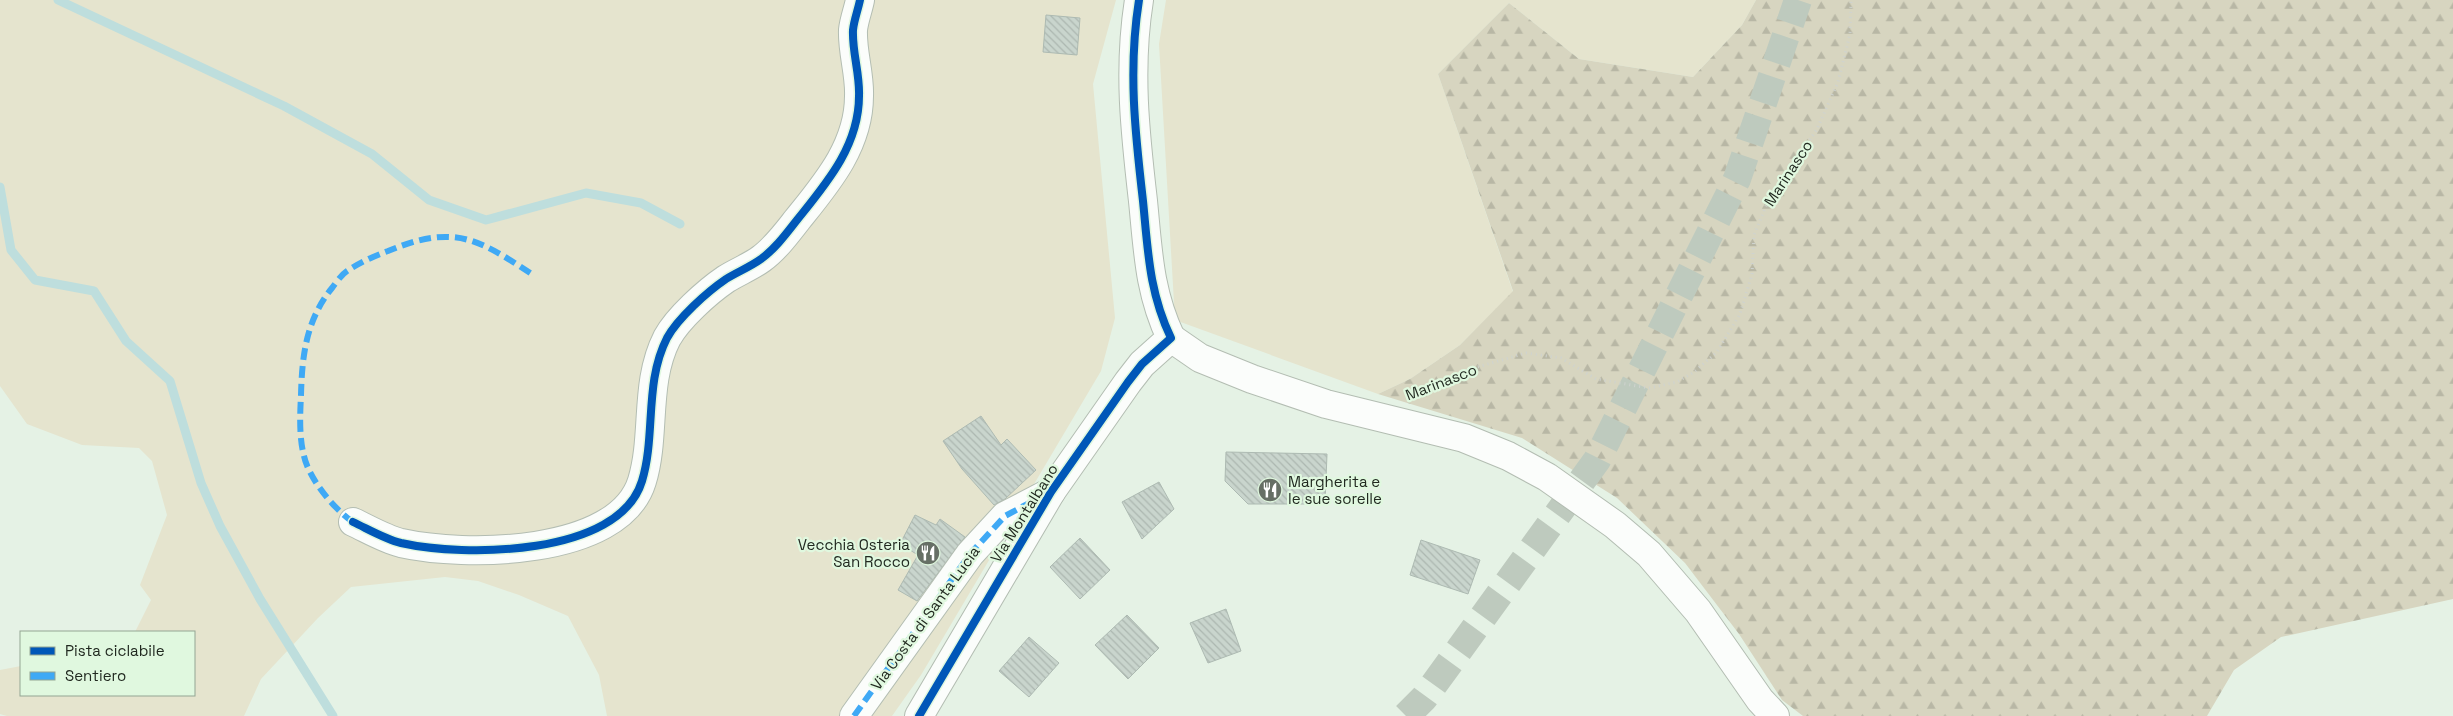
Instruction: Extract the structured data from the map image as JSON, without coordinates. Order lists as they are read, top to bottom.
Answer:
{
  "streets": {
    "street": ["Via Montalbano", "Via Costa di Santa Lucia"],
    "path": ["Marinasco"]
  },
  "crossings": [
    ["Via Montalbano", "Via Costa di Santa Lucia"]
  ],
  "places": {
    "restaurant": ["Margherita e le sue sorelle", "Vecchia Osteria San Rocco"]
  },
  "legend": ["Pista ciclabile", "Sentiero"]
}
